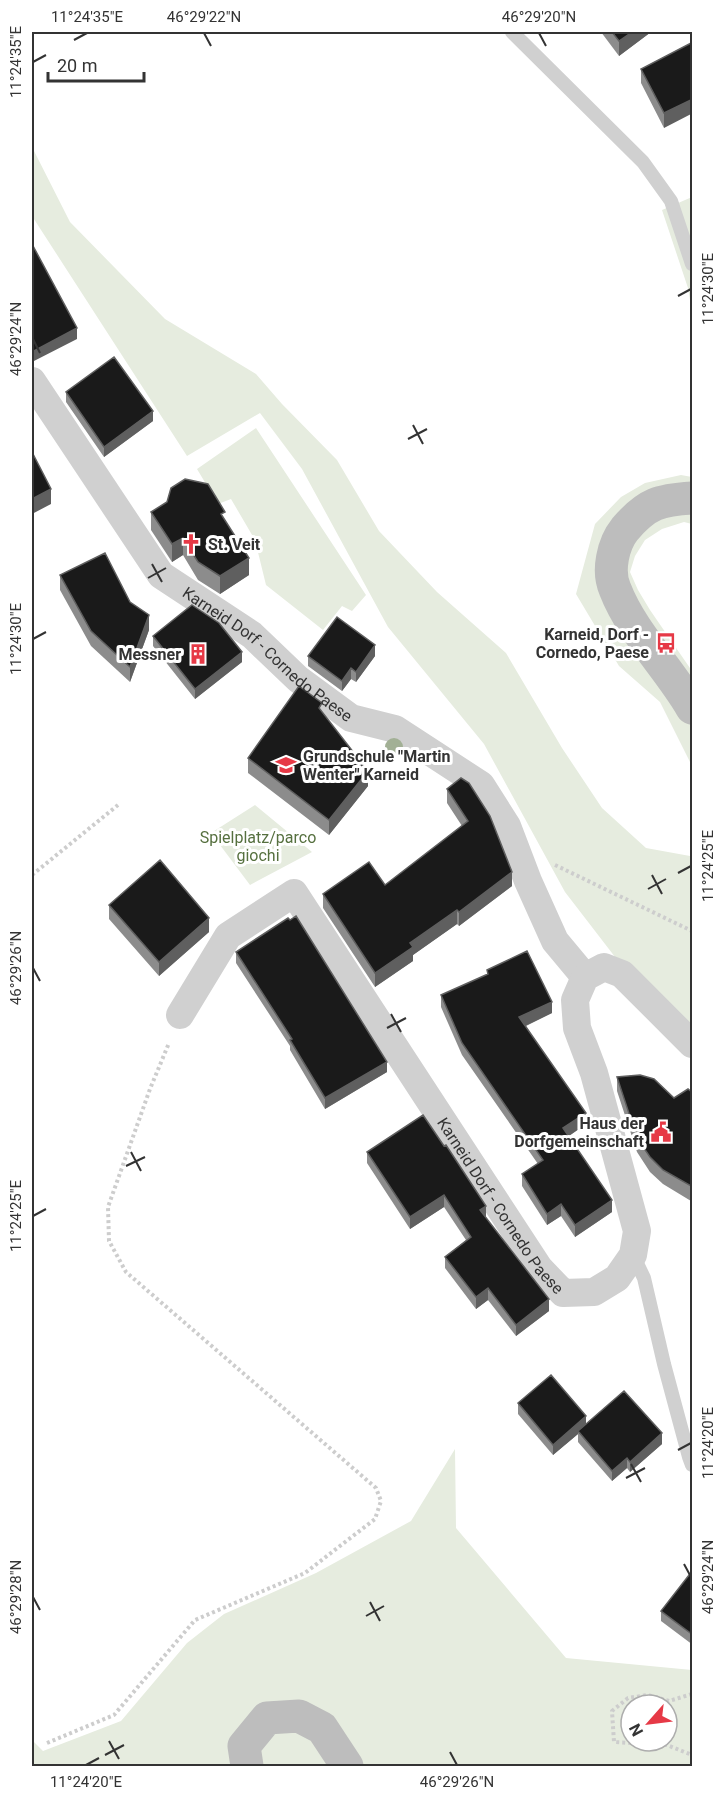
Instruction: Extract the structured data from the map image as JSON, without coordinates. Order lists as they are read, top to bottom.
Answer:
{
  "streets": {
    "street": ["Karneid Dorf - Cornedo Paese"]
  },
  "parks": ["Spielplatz/parco giochi"],
  "places": {
    "church": ["St. Veit"],
    "bus stop": ["Karneid, Dorf - Cornedo, Paese"],
    "building": ["Messner"],
    "school or university": ["Grundschule \"Martin Wenter\" Karneid"],
    "public building": ["Haus der Dorfgemeinschaft"]
  },
  "scale_bar": "20 m",
  "north": "bottom left",
  "coordinates": [
    "11°24'35\"E",
    "46°29'22\"N",
    "46°29'20\"N",
    "11°24'30\"E",
    "46°29'24\"N",
    "11°24'25\"E",
    "46°29'26\"N",
    "11°24'20\"E",
    "46°29'28\"N"
  ]
}
